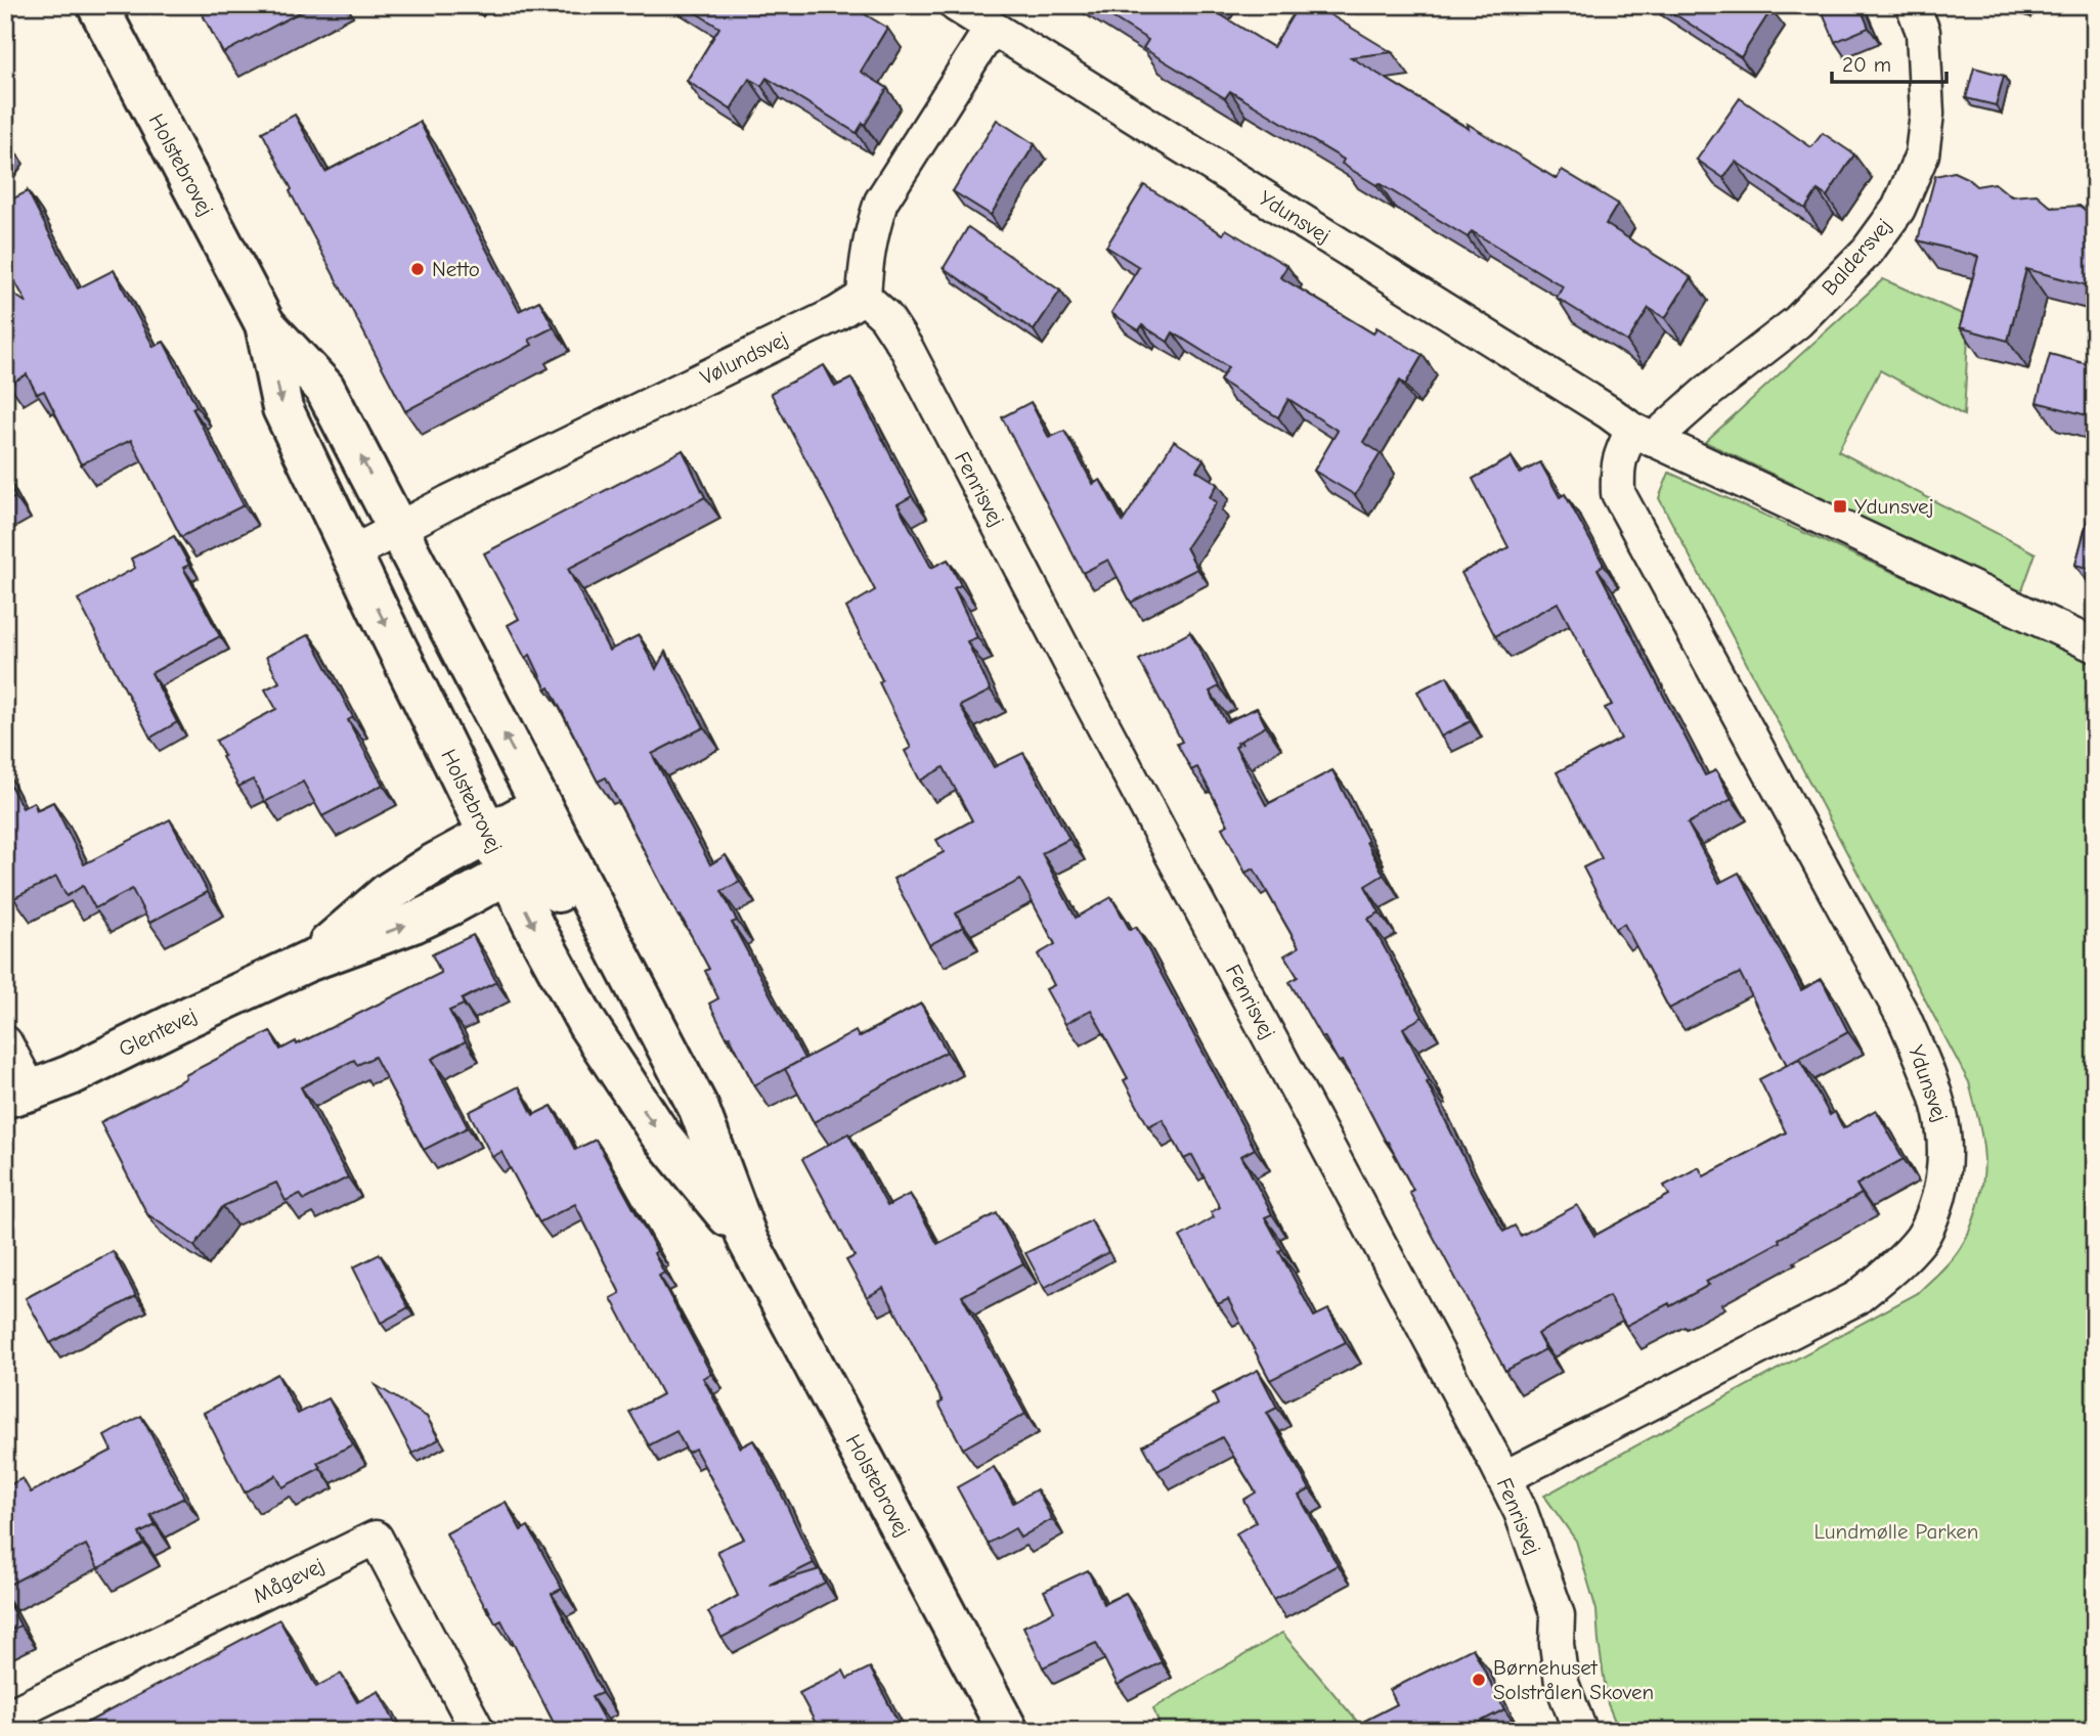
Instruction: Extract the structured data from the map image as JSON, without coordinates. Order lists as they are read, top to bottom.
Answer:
{
  "streets": {
    "main road": ["Holstebrovej", "Glentevej"],
    "street": [
      "Ydunsvej",
      "Baldersvej",
      "Vølundsvej",
      "Fenrisvej",
      "Mågevej"
    ]
  },
  "crossings": [
    ["Holstebrovej", "Vølundsvej"],
    ["Holstebrovej", "Glentevej"],
    ["Ydunsvej", "Baldersvej"],
    ["Ydunsvej", "Fenrisvej"],
    ["Vølundsvej", "Fenrisvej"]
  ],
  "parks": ["Lundmølle Parken"],
  "places": {
    "other": ["Netto", "Børnehuset Solstrålen Skoven"],
    "transit": ["Ydunsvej"]
  },
  "scale_bar": "20 m"
}
